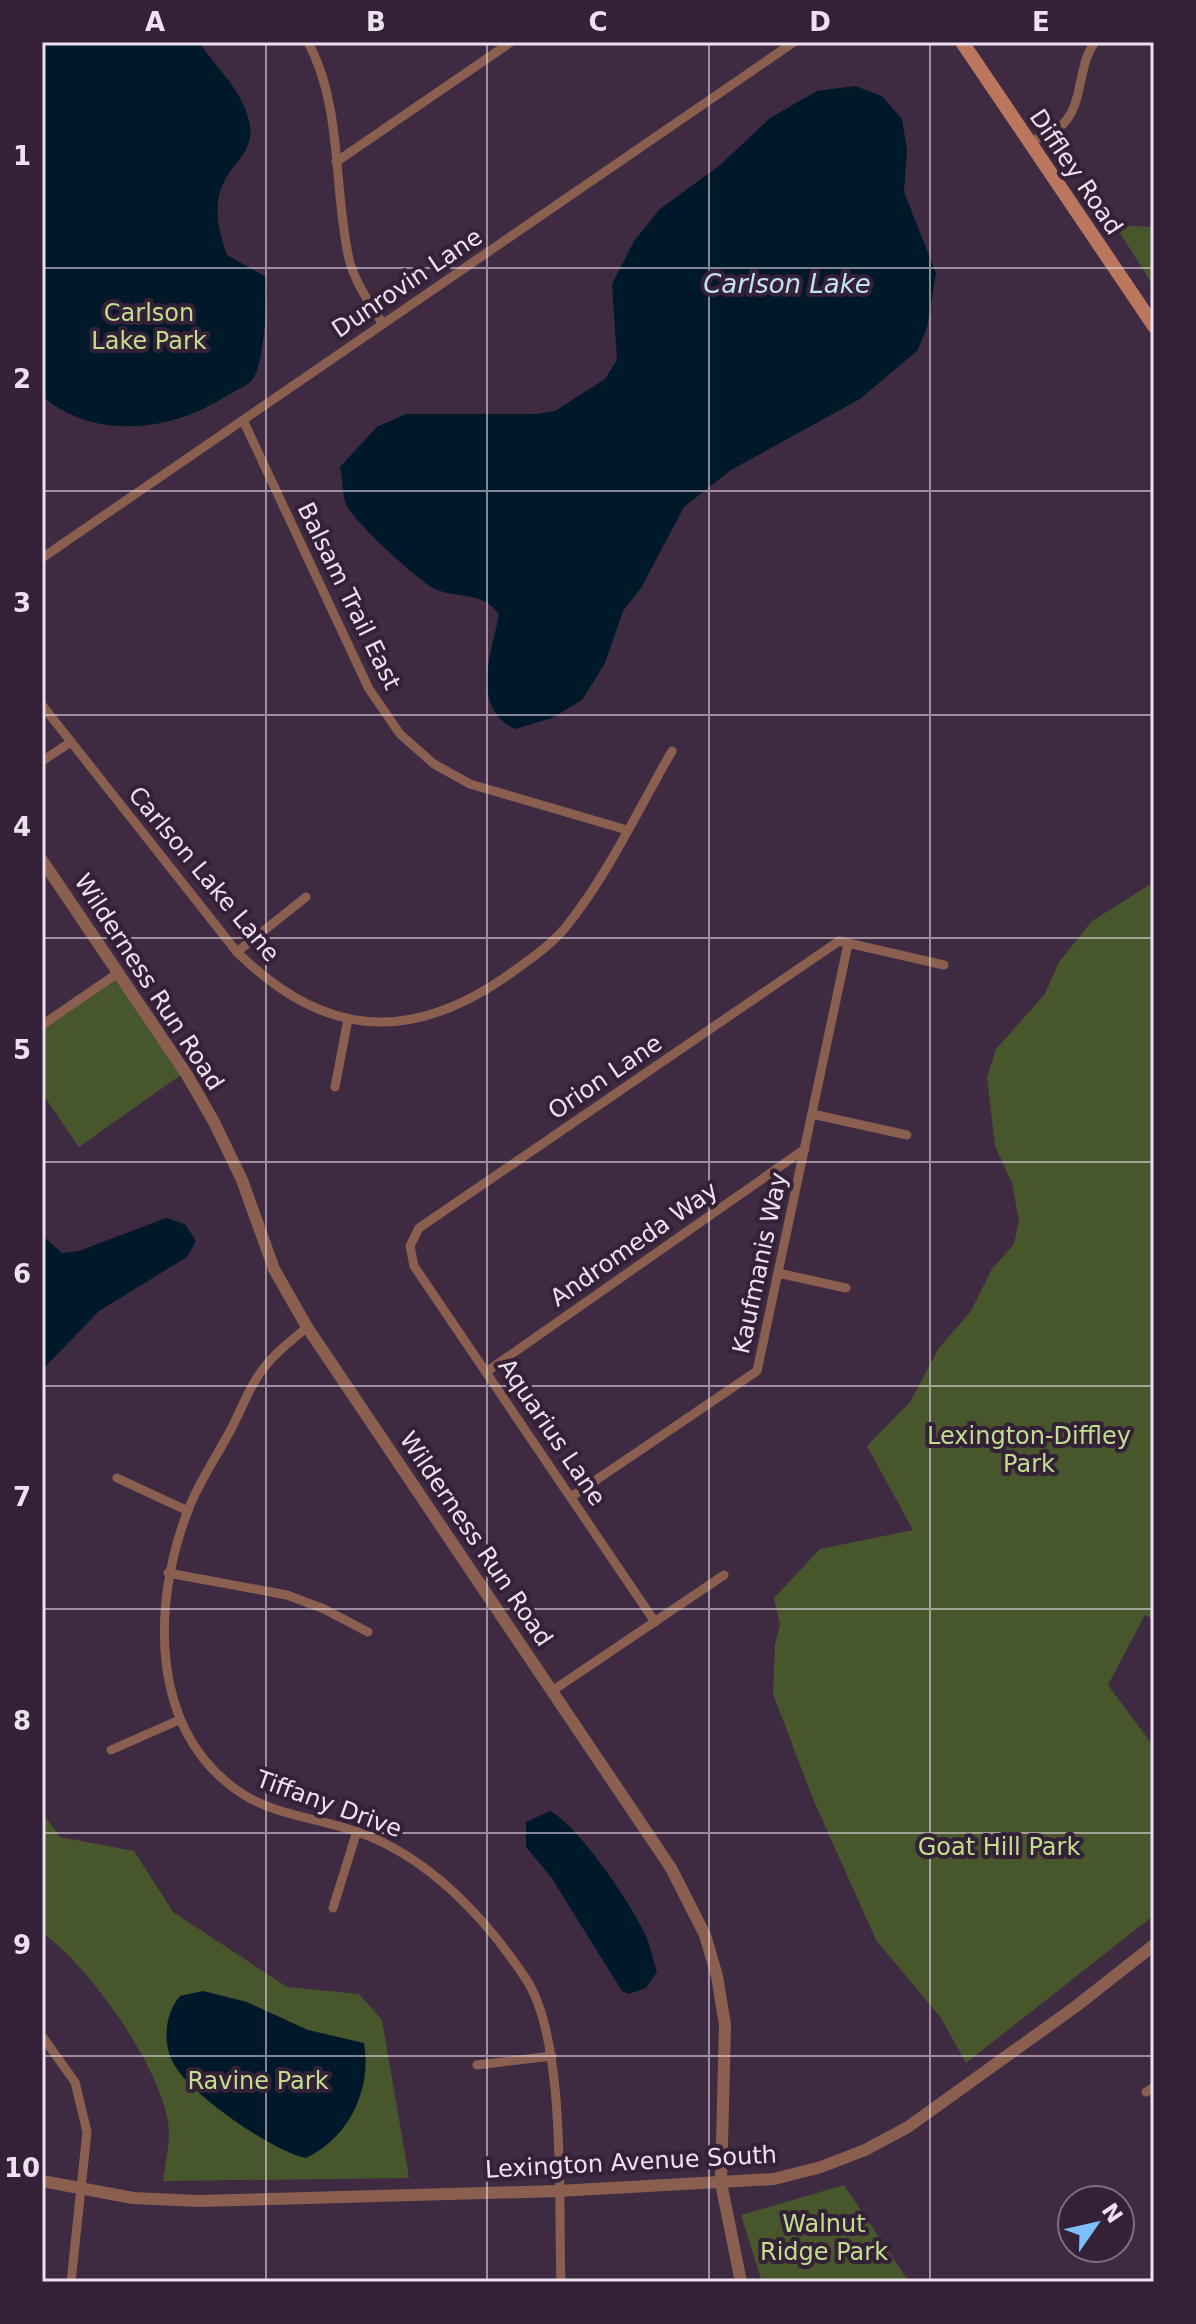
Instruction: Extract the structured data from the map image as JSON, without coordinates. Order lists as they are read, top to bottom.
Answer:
{
  "streets": {
    "main road": ["Diffley Road"],
    "street": [
      "Dunrovin Lane",
      "Balsam Trail East",
      "Carlson Lake Lane",
      "Wilderness Run Road",
      "Orion Lane",
      "Andromeda Way",
      "Kaufmanis Way",
      "Aquarius Lane",
      "Tiffany Drive",
      "Lexington Avenue South"
    ]
  },
  "crossings": [
    ["Dunrovin Lane", "Balsam Trail East"],
    ["Balsam Trail East", "Carlson Lake Lane"],
    ["Wilderness Run Road", "Tiffany Drive"],
    ["Wilderness Run Road", "Lexington Avenue South"],
    ["Orion Lane", "Kaufmanis Way"],
    ["Orion Lane", "Aquarius Lane"],
    ["Andromeda Way", "Kaufmanis Way"],
    ["Andromeda Way", "Aquarius Lane"],
    ["Kaufmanis Way", "Aquarius Lane"],
    ["Tiffany Drive", "Lexington Avenue South"]
  ],
  "water": ["Carlson Lake"],
  "parks": [
    "Carlson Lake Park",
    "Lexington-Diffley Park",
    "Goat Hill Park",
    "Ravine Park",
    "Walnut Ridge Park"
  ],
  "north": "top right",
  "grid": {
    "columns": [
      "A",
      "B",
      "C",
      "D",
      "E"
    ],
    "rows": [
      "1",
      "2",
      "3",
      "4",
      "5",
      "6",
      "7",
      "8",
      "9",
      "10"
    ]
  }
}
